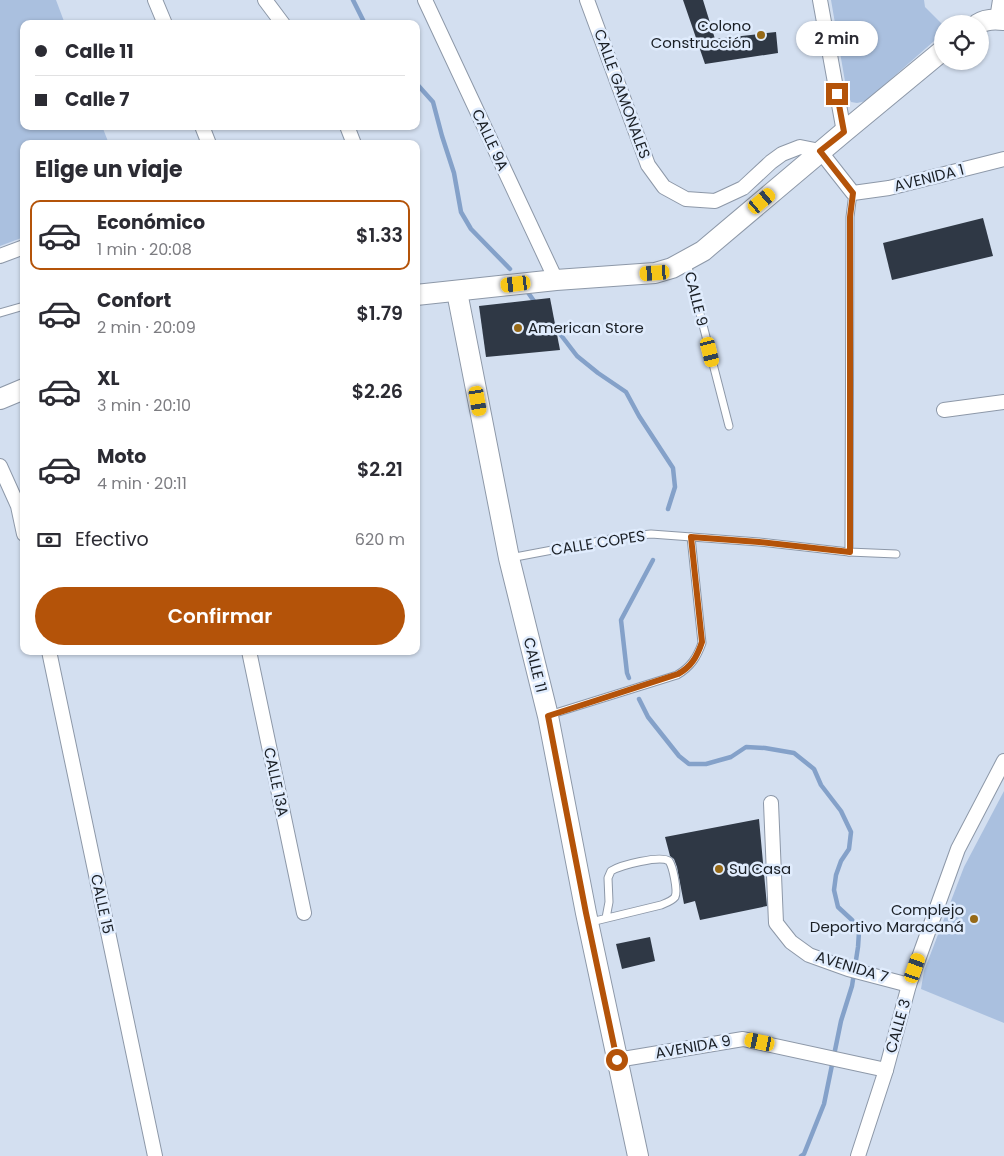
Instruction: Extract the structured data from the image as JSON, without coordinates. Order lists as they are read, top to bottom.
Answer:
{
  "streets": {
    "street": [
      "CALLE GAMONALES",
      "CALLE 9A",
      "AVENIDA 1",
      "CALLE 11",
      "CALLE 13A",
      "CALLE 15",
      "AVENIDA 7",
      "CALLE 3",
      "AVENIDA 9"
    ],
    "lane": ["CALLE 9", "CALLE COPES"]
  },
  "crossings": [
    ["CALLE COPES", "CALLE 11"],
    ["CALLE 11", "AVENIDA 9"],
    ["AVENIDA 7", "CALLE 3"],
    ["CALLE 3", "AVENIDA 9"]
  ],
  "places": [
    "Colono Construcción",
    "American Store",
    "Su Casa",
    "Complejo Deportivo Maracaná"
  ],
  "page": {
    "banner": ["Calle 11", "Calle 7"],
    "bubble": "2 min",
    "heading": "Elige un viaje",
    "list": [
      {
        "name": "Económico",
        "note": "1 min · 20:08",
        "value": "$1.33"
      },
      {
        "name": "Confort",
        "note": "2 min · 20:09",
        "value": "$1.79"
      },
      {
        "name": "XL",
        "note": "3 min · 20:10",
        "value": "$2.26"
      },
      {
        "name": "Moto",
        "note": "4 min · 20:11",
        "value": "$2.21"
      }
    ],
    "pay": ["Efectivo", "620 m"],
    "buttons": "Confirmar"
  }
}
